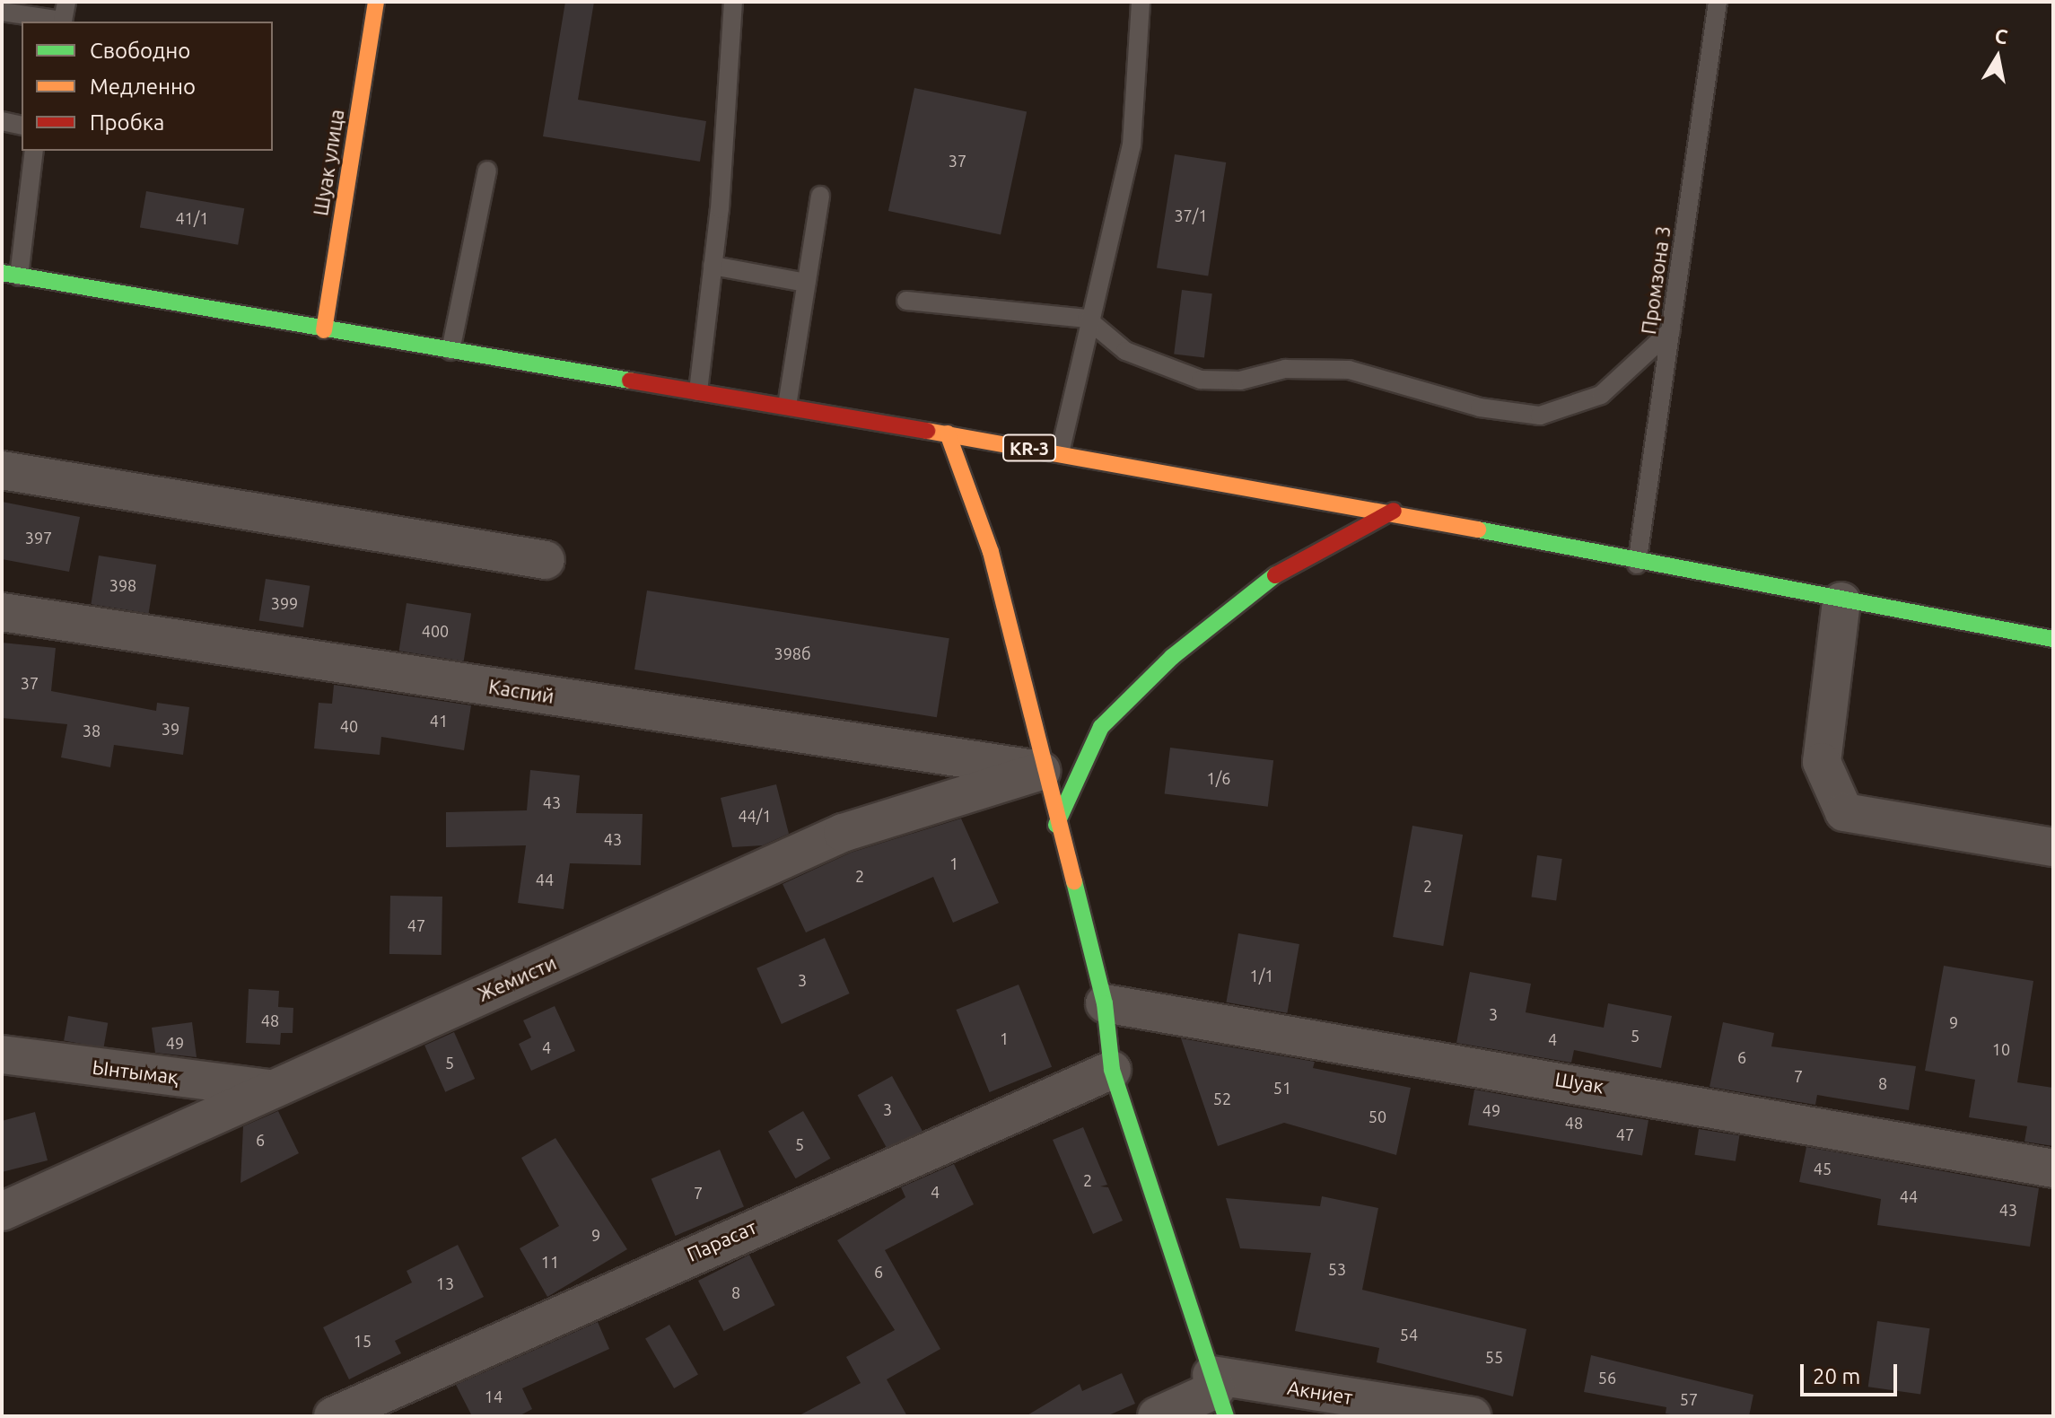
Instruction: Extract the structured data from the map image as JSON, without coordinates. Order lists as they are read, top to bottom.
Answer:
{
  "streets": {
    "main road": ["Шуак улица", "KR-3"],
    "street": [
      "Каспий",
      "Жемисти",
      "Ынтымақ",
      "Шуак",
      "Парасат",
      "Акниет"
    ],
    "lane": ["Промзона 3"]
  },
  "crossings": [
    ["Шуак улица", "KR-3"],
    ["Промзона 3", "KR-3"],
    ["Каспий", "Жемисти"],
    ["Жемисти", "Ынтымақ"]
  ],
  "house_numbers": [
    "37",
    "37/1",
    "41/1",
    "397",
    "398",
    "399",
    "400",
    "398б",
    "37",
    "41",
    "40",
    "39",
    "38",
    "1/6",
    "43",
    "44/1",
    "43",
    "1",
    "2",
    "44",
    "2",
    "47",
    "1/1",
    "3",
    "3",
    "48",
    "9",
    "5",
    "1",
    "4",
    "49",
    "4",
    "10",
    "6",
    "5",
    "7",
    "8",
    "51",
    "52",
    "3",
    "49",
    "50",
    "48",
    "47",
    "6",
    "5",
    "45",
    "2",
    "4",
    "7",
    "44",
    "43",
    "9",
    "11",
    "53",
    "6",
    "13",
    "8",
    "54",
    "15",
    "55",
    "56",
    "14",
    "57"
  ],
  "legend": ["Свободно", "Медленно", "Пробка"],
  "scale_bar": "20 m",
  "north": "top"
}
